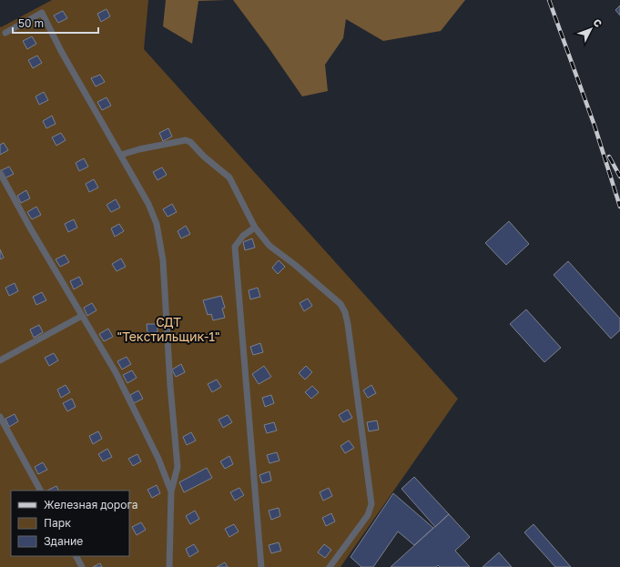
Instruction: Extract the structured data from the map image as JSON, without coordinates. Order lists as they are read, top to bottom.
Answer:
{
  "parks": ["СДТ \"Текстильщик-1\""],
  "legend": ["Железная дорога", "Парк", "Здание"],
  "scale_bar": "50 m",
  "north": "top right"
}
